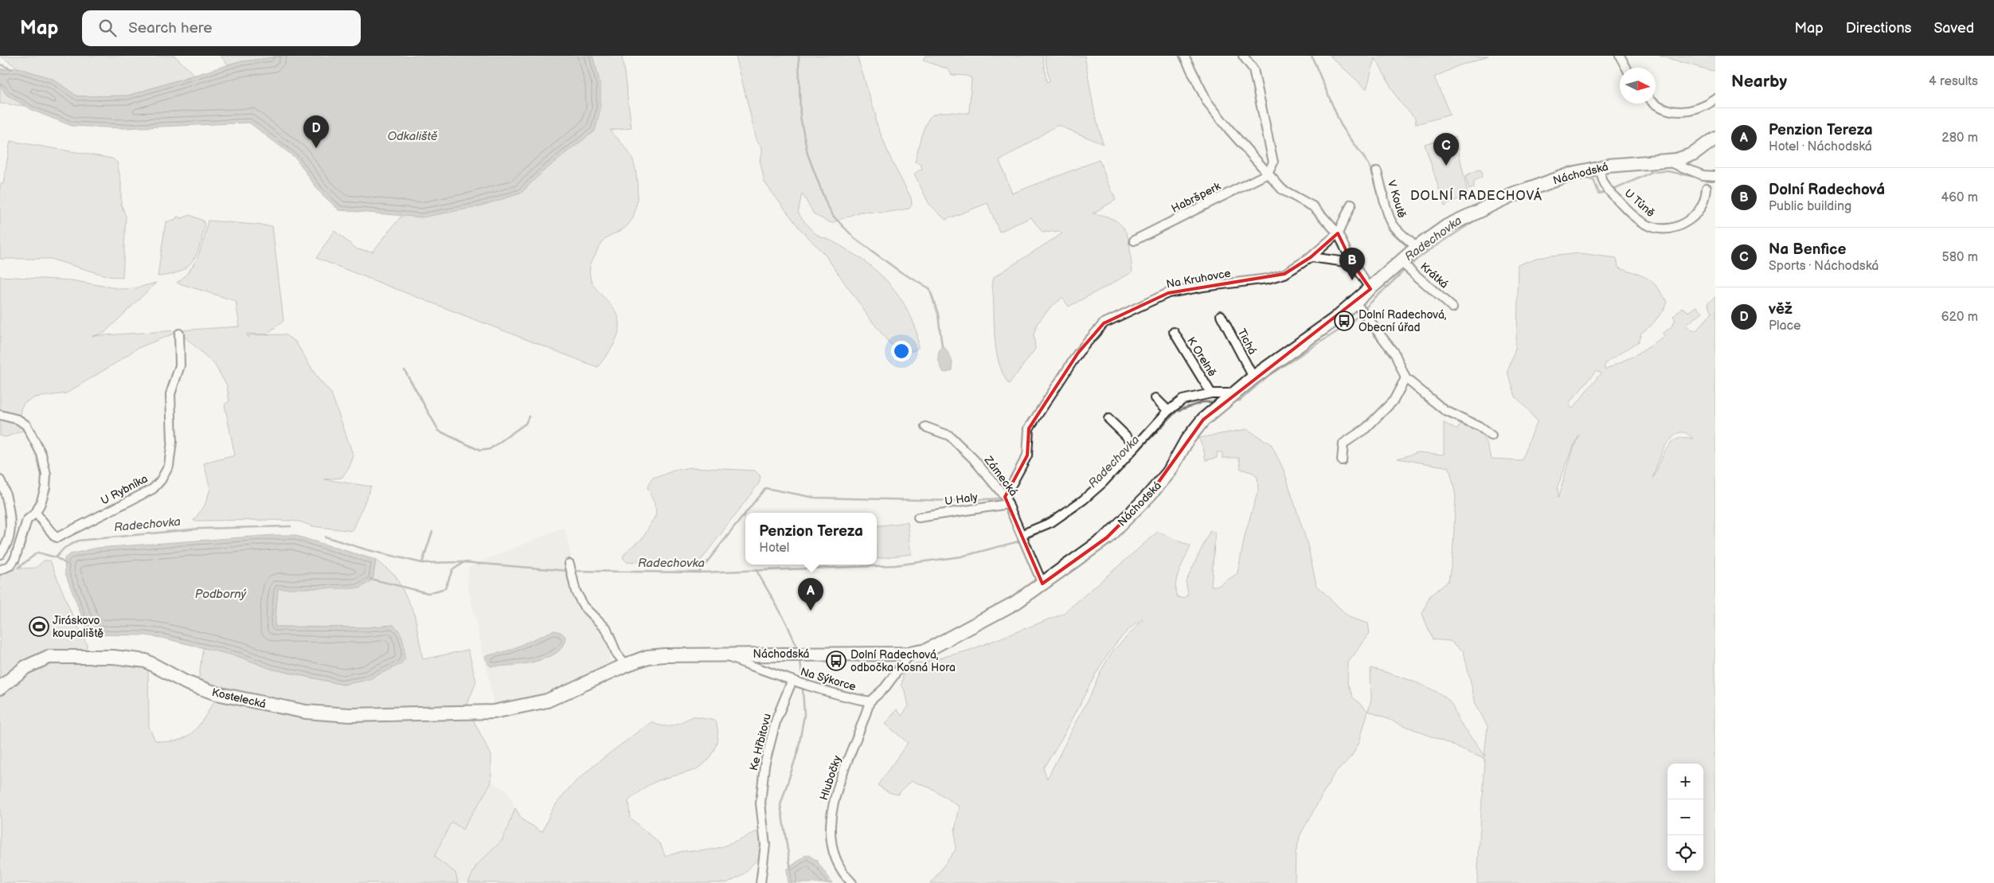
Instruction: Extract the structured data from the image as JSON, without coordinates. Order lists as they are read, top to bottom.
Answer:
{
  "streets": {
    "main road": ["Náchodská", "Kostelecká"],
    "street": [
      "Habršperk",
      "V Koutě",
      "U Tůně",
      "Krátká",
      "Na Kruhovce",
      "Tichá",
      "K Orelně",
      "Zámecká",
      "U Rybníka",
      "U Haly",
      "Na Sýkorce",
      "Ke Hřbitovu",
      "Hlubočky"
    ]
  },
  "crossings": [
    ["Náchodská", "V Koutě"],
    ["Náchodská", "U Tůně"],
    ["Náchodská", "Krátká"],
    ["Náchodská", "Tichá"],
    ["Náchodská", "Zámecká"],
    ["Náchodská", "Na Sýkorce"],
    ["Náchodská", "Kostelecká"],
    ["Na Kruhovce", "Zámecká"],
    ["Na Kruhovce", "U Haly"],
    ["Zámecká", "U Haly"],
    ["Na Sýkorce", "Ke Hřbitovu"],
    ["Na Sýkorce", "Hlubočky"]
  ],
  "districts": ["DOLNÍ RADECHOVÁ"],
  "water": ["Odkaliště", "Radechovka", "Podborný"],
  "places": {
    "bus stop": ["Dolní Radechová, Obecní úřad", "Dolní Radechová, odbočka Kosná Hora"],
    "sports": ["Jiráskovo koupaliště"]
  },
  "north": "right",
  "page": {
    "header": "Map",
    "search": "Search here",
    "nav": ["Map", "Directions", "Saved"],
    "heading": ["Nearby", "4 results"],
    "list": [
      {
        "mark": "A",
        "name": "Penzion Tereza",
        "note": "Hotel · Náchodská",
        "value": "280 m"
      },
      {
        "mark": "B",
        "name": "Dolní Radechová",
        "note": "Public building",
        "value": "460 m"
      },
      {
        "mark": "C",
        "name": "Na Benfice",
        "note": "Sports · Náchodská",
        "value": "580 m"
      },
      {
        "mark": "D",
        "name": "věž",
        "note": "Place",
        "value": "620 m"
      }
    ],
    "pins": [
      "D",
      "C",
      "B",
      "A"
    ],
    "popup": ["Penzion Tereza", "Hotel"],
    "map_buttons": ["+", "−"]
  }
}
